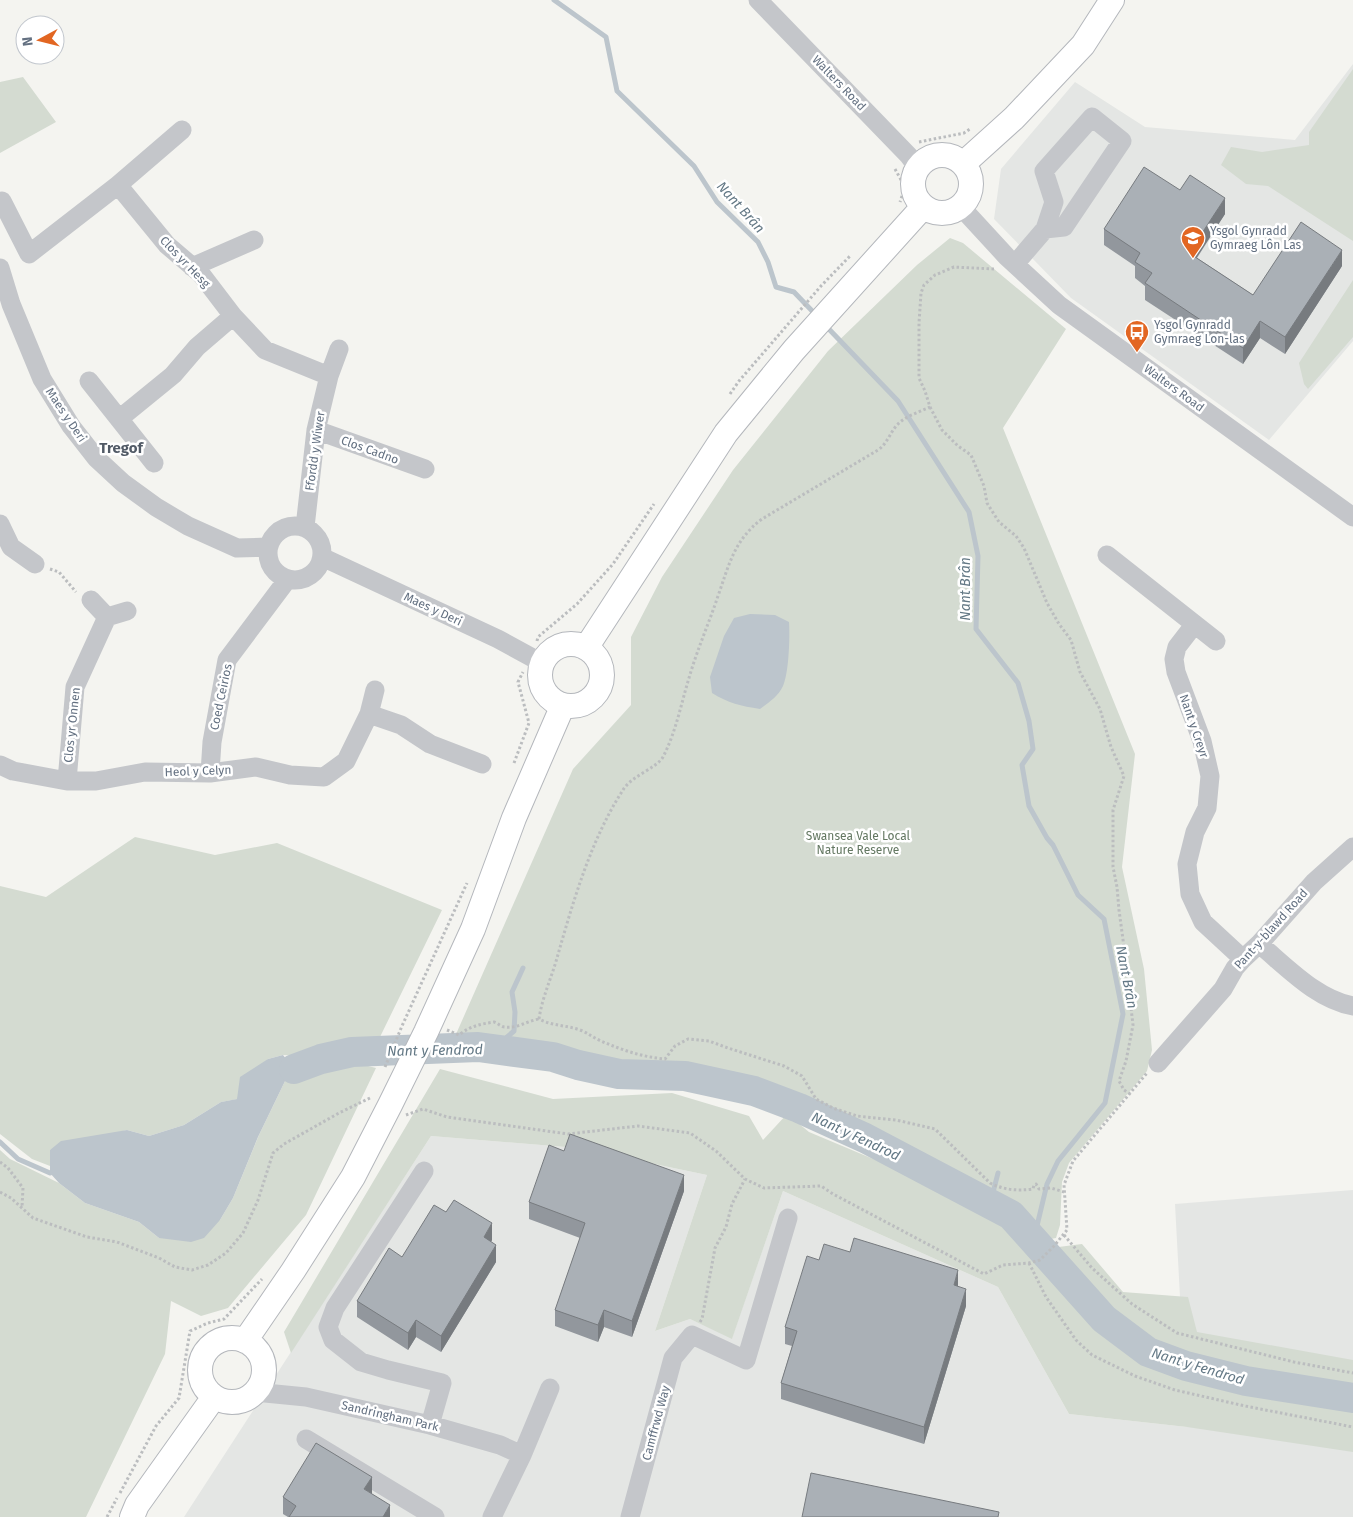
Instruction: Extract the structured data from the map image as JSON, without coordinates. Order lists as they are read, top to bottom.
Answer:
{
  "streets": {
    "street": [
      "Walters Road",
      "Clos yr Hesg",
      "Maes y Deri",
      "Clos Cadno",
      "Ffordd y Wiwer",
      "Coed Ceirios",
      "Clos yr Onnen",
      "Nant y Creyr",
      "Heol y Celyn",
      "Pant-y-blawd Road",
      "Sandringham Park",
      "Camffrwd Way"
    ]
  },
  "crossings": [
    ["Clos yr Hesg", "Ffordd y Wiwer"],
    ["Maes y Deri", "Ffordd y Wiwer"],
    ["Maes y Deri", "Coed Ceirios"],
    ["Clos Cadno", "Ffordd y Wiwer"],
    ["Ffordd y Wiwer", "Coed Ceirios"],
    ["Coed Ceirios", "Heol y Celyn"],
    ["Clos yr Onnen", "Heol y Celyn"],
    ["Nant y Creyr", "Pant-y-blawd Road"]
  ],
  "districts": ["Tregof"],
  "water": ["Nant Brân", "Nant y Fendrod"],
  "parks": ["Swansea Vale Local Nature Reserve"],
  "places": {
    "school or university": ["Ysgol Gynradd Gymraeg Lôn Las"],
    "bus stop": ["Ysgol Gynradd Gymraeg Lon-las"]
  },
  "north": "left"
}
